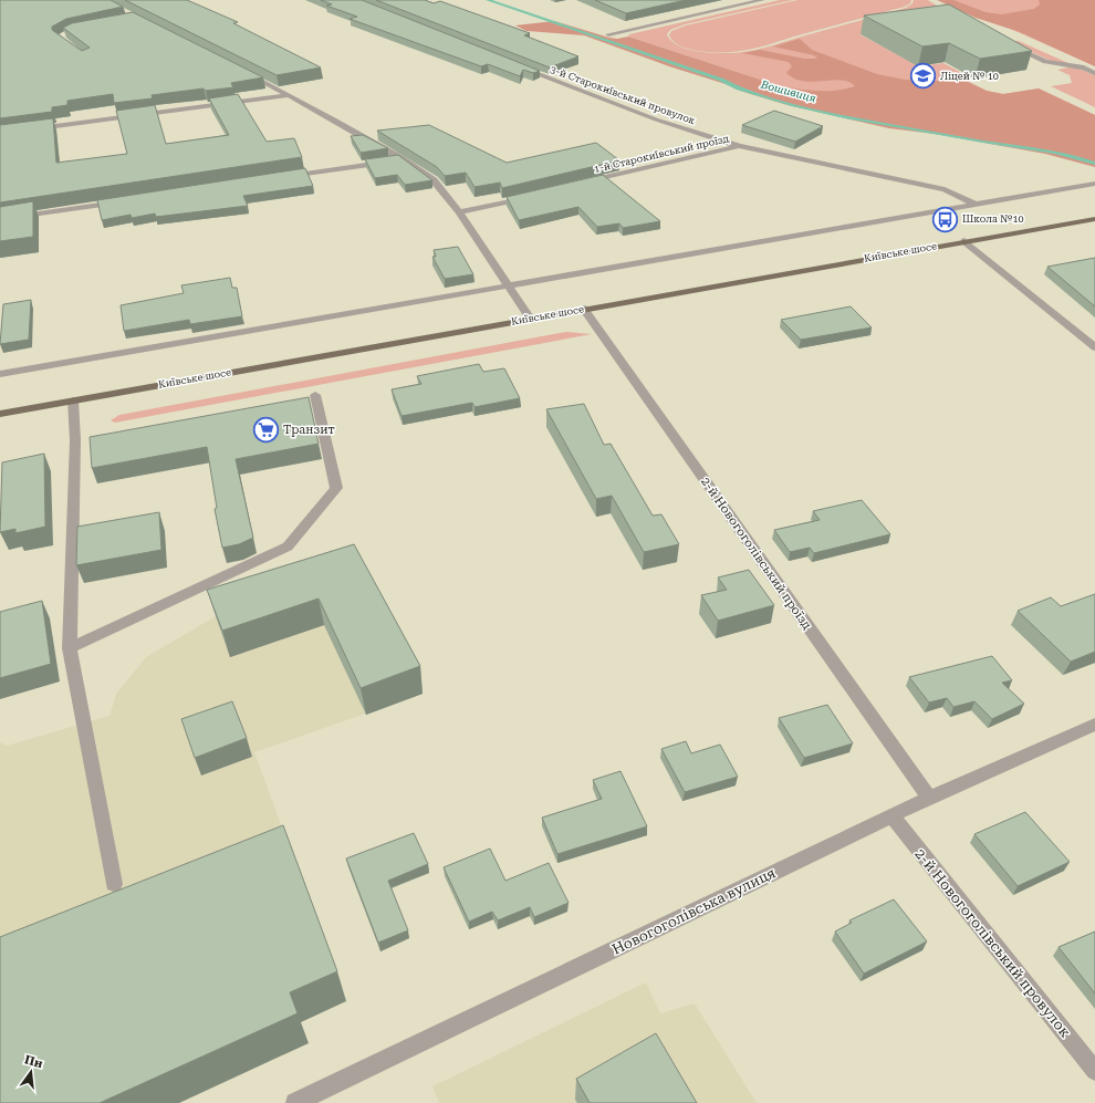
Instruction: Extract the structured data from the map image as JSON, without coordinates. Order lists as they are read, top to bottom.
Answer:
{
  "streets": {
    "main road": ["Київське шосе"],
    "street": [
      "3-й Старокиївський провулок",
      "1-й Старокиївський проїзд",
      "2-й Новогоголівський проїзд",
      "Новогоголівська вулиця",
      "2-й Новогоголівський провулок"
    ]
  },
  "crossings": [
    ["3-й Старокиївський провулок", "1-й Старокиївський проїзд"],
    ["Київське шосе", "2-й Новогоголівський проїзд"],
    ["2-й Новогоголівський проїзд", "Новогоголівська вулиця"],
    ["Новогоголівська вулиця", "2-й Новогоголівський провулок"]
  ],
  "water": ["Вошивиця"],
  "places": {
    "school or university": ["Ліцей № 10"],
    "bus stop": ["Школа №10"],
    "supermarket": ["Транзит"]
  },
  "north": "top"
}
